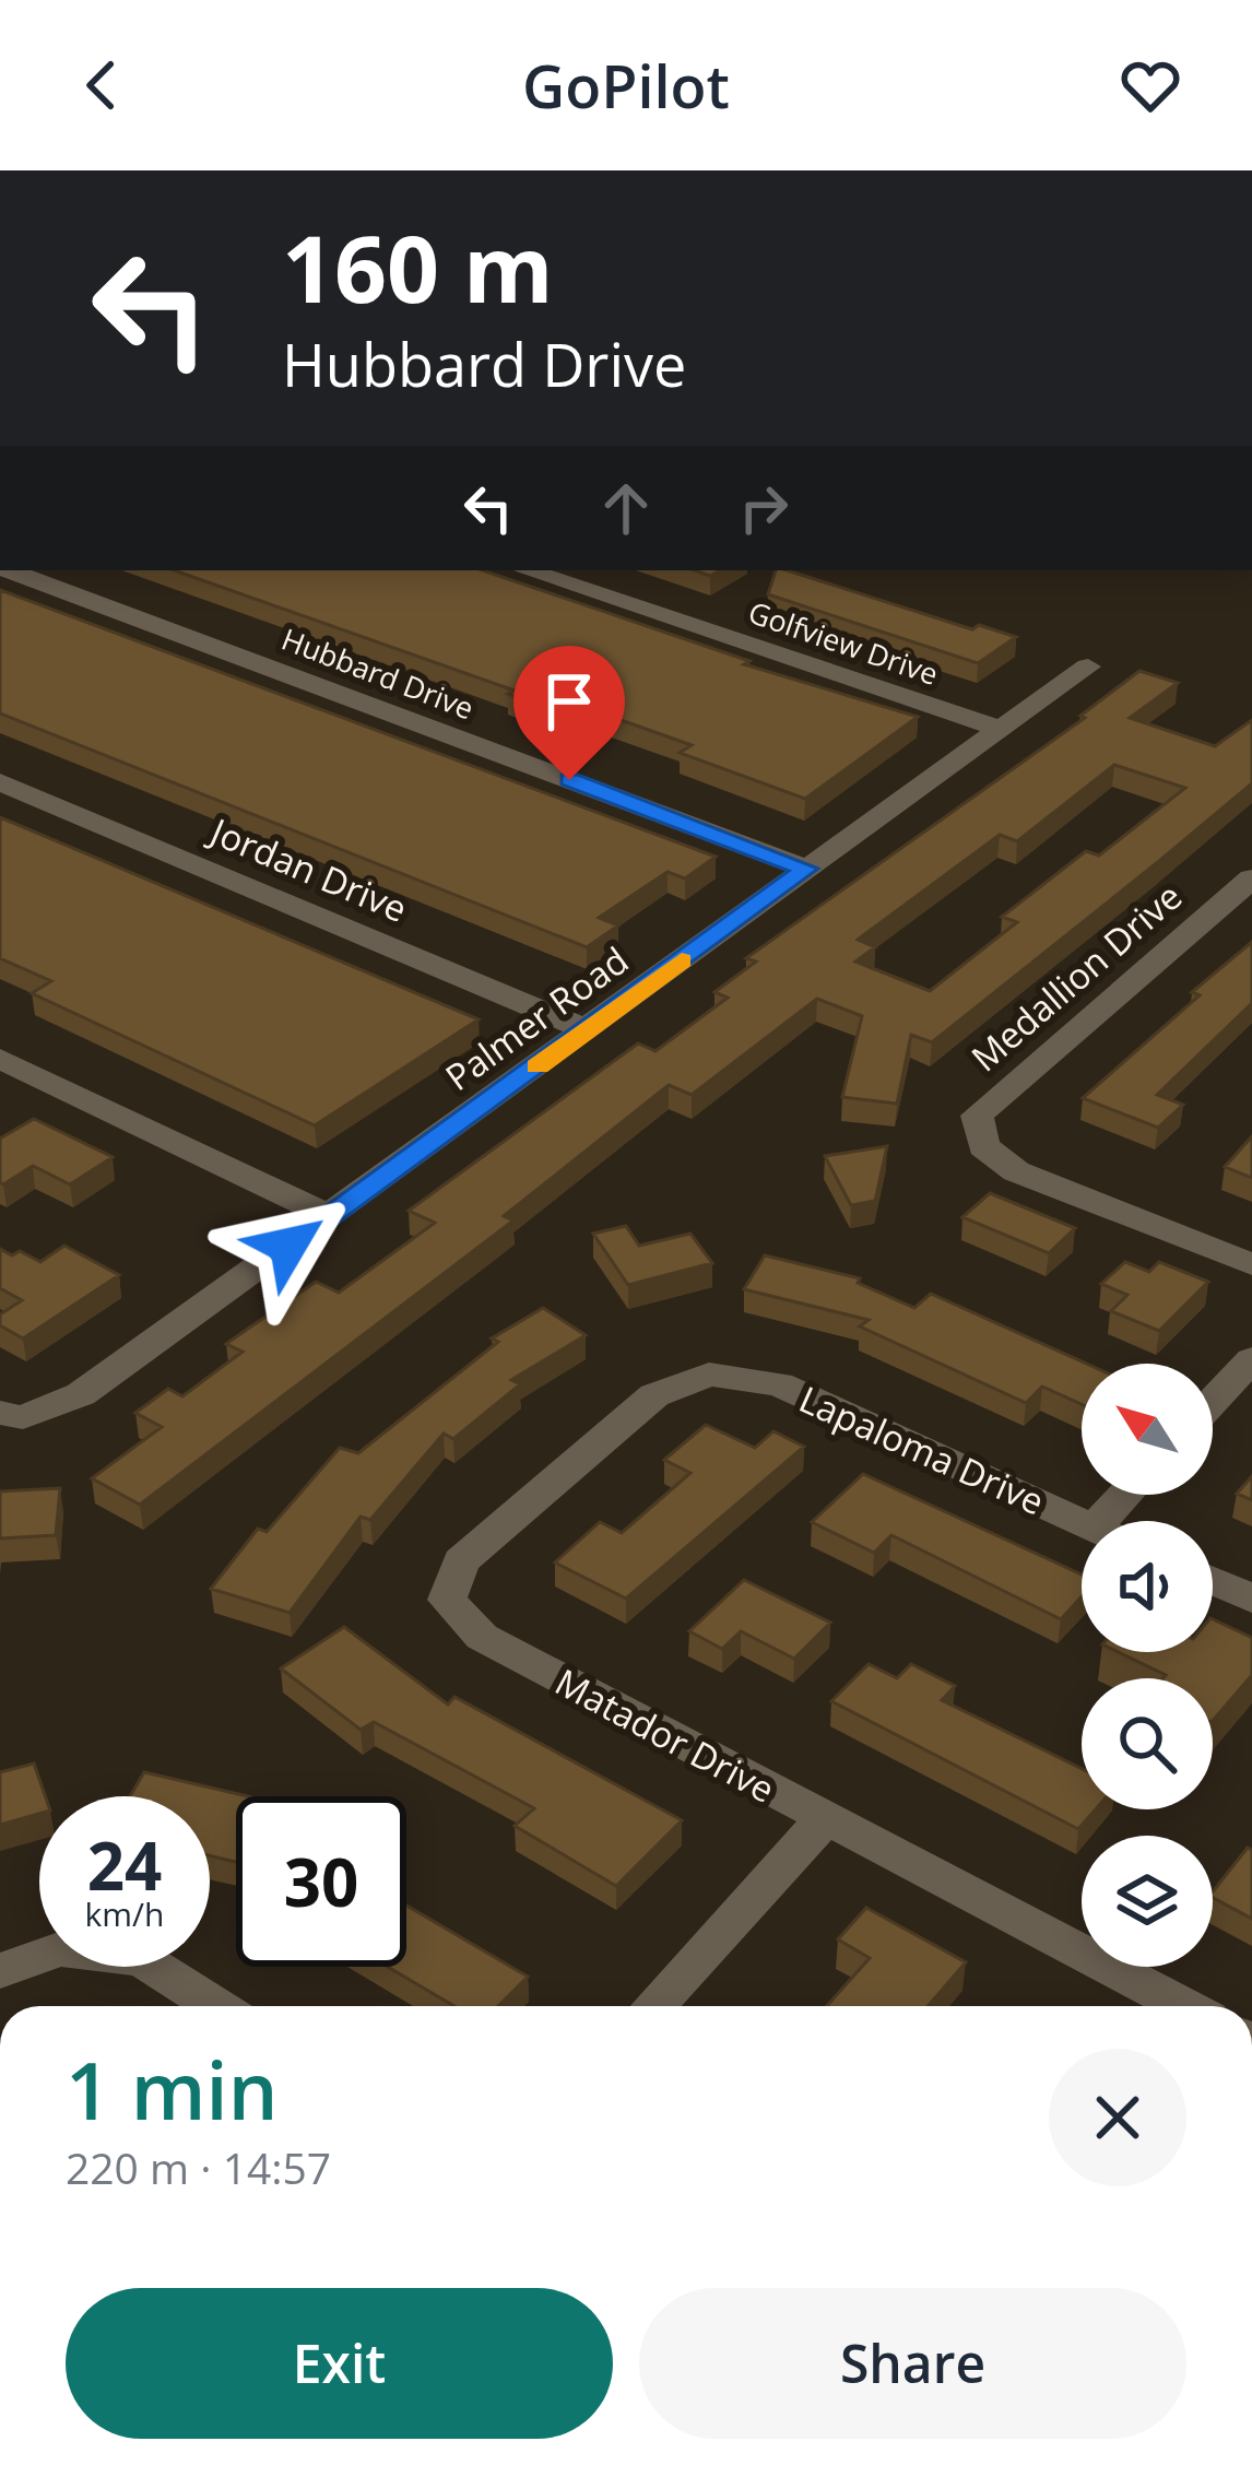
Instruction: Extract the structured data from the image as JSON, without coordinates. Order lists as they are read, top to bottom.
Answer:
{
  "streets": {
    "street": [
      "Golfview Drive",
      "Hubbard Drive",
      "Jordan Drive",
      "Medallion Drive",
      "Palmer Road",
      "Lapaloma Drive",
      "Matador Drive"
    ]
  },
  "crossings": [
    ["Golfview Drive", "Palmer Road"],
    ["Hubbard Drive", "Palmer Road"],
    ["Jordan Drive", "Palmer Road"],
    ["Lapaloma Drive", "Matador Drive"]
  ],
  "north": "top left",
  "page": {
    "header": "GoPilot",
    "turn": ["160 m", "Hubbard Drive"],
    "speed": "24 km/h",
    "limit": "30",
    "heading": ["1 min", "220 m · 14:57"],
    "buttons": ["Exit", "Share"]
  }
}
